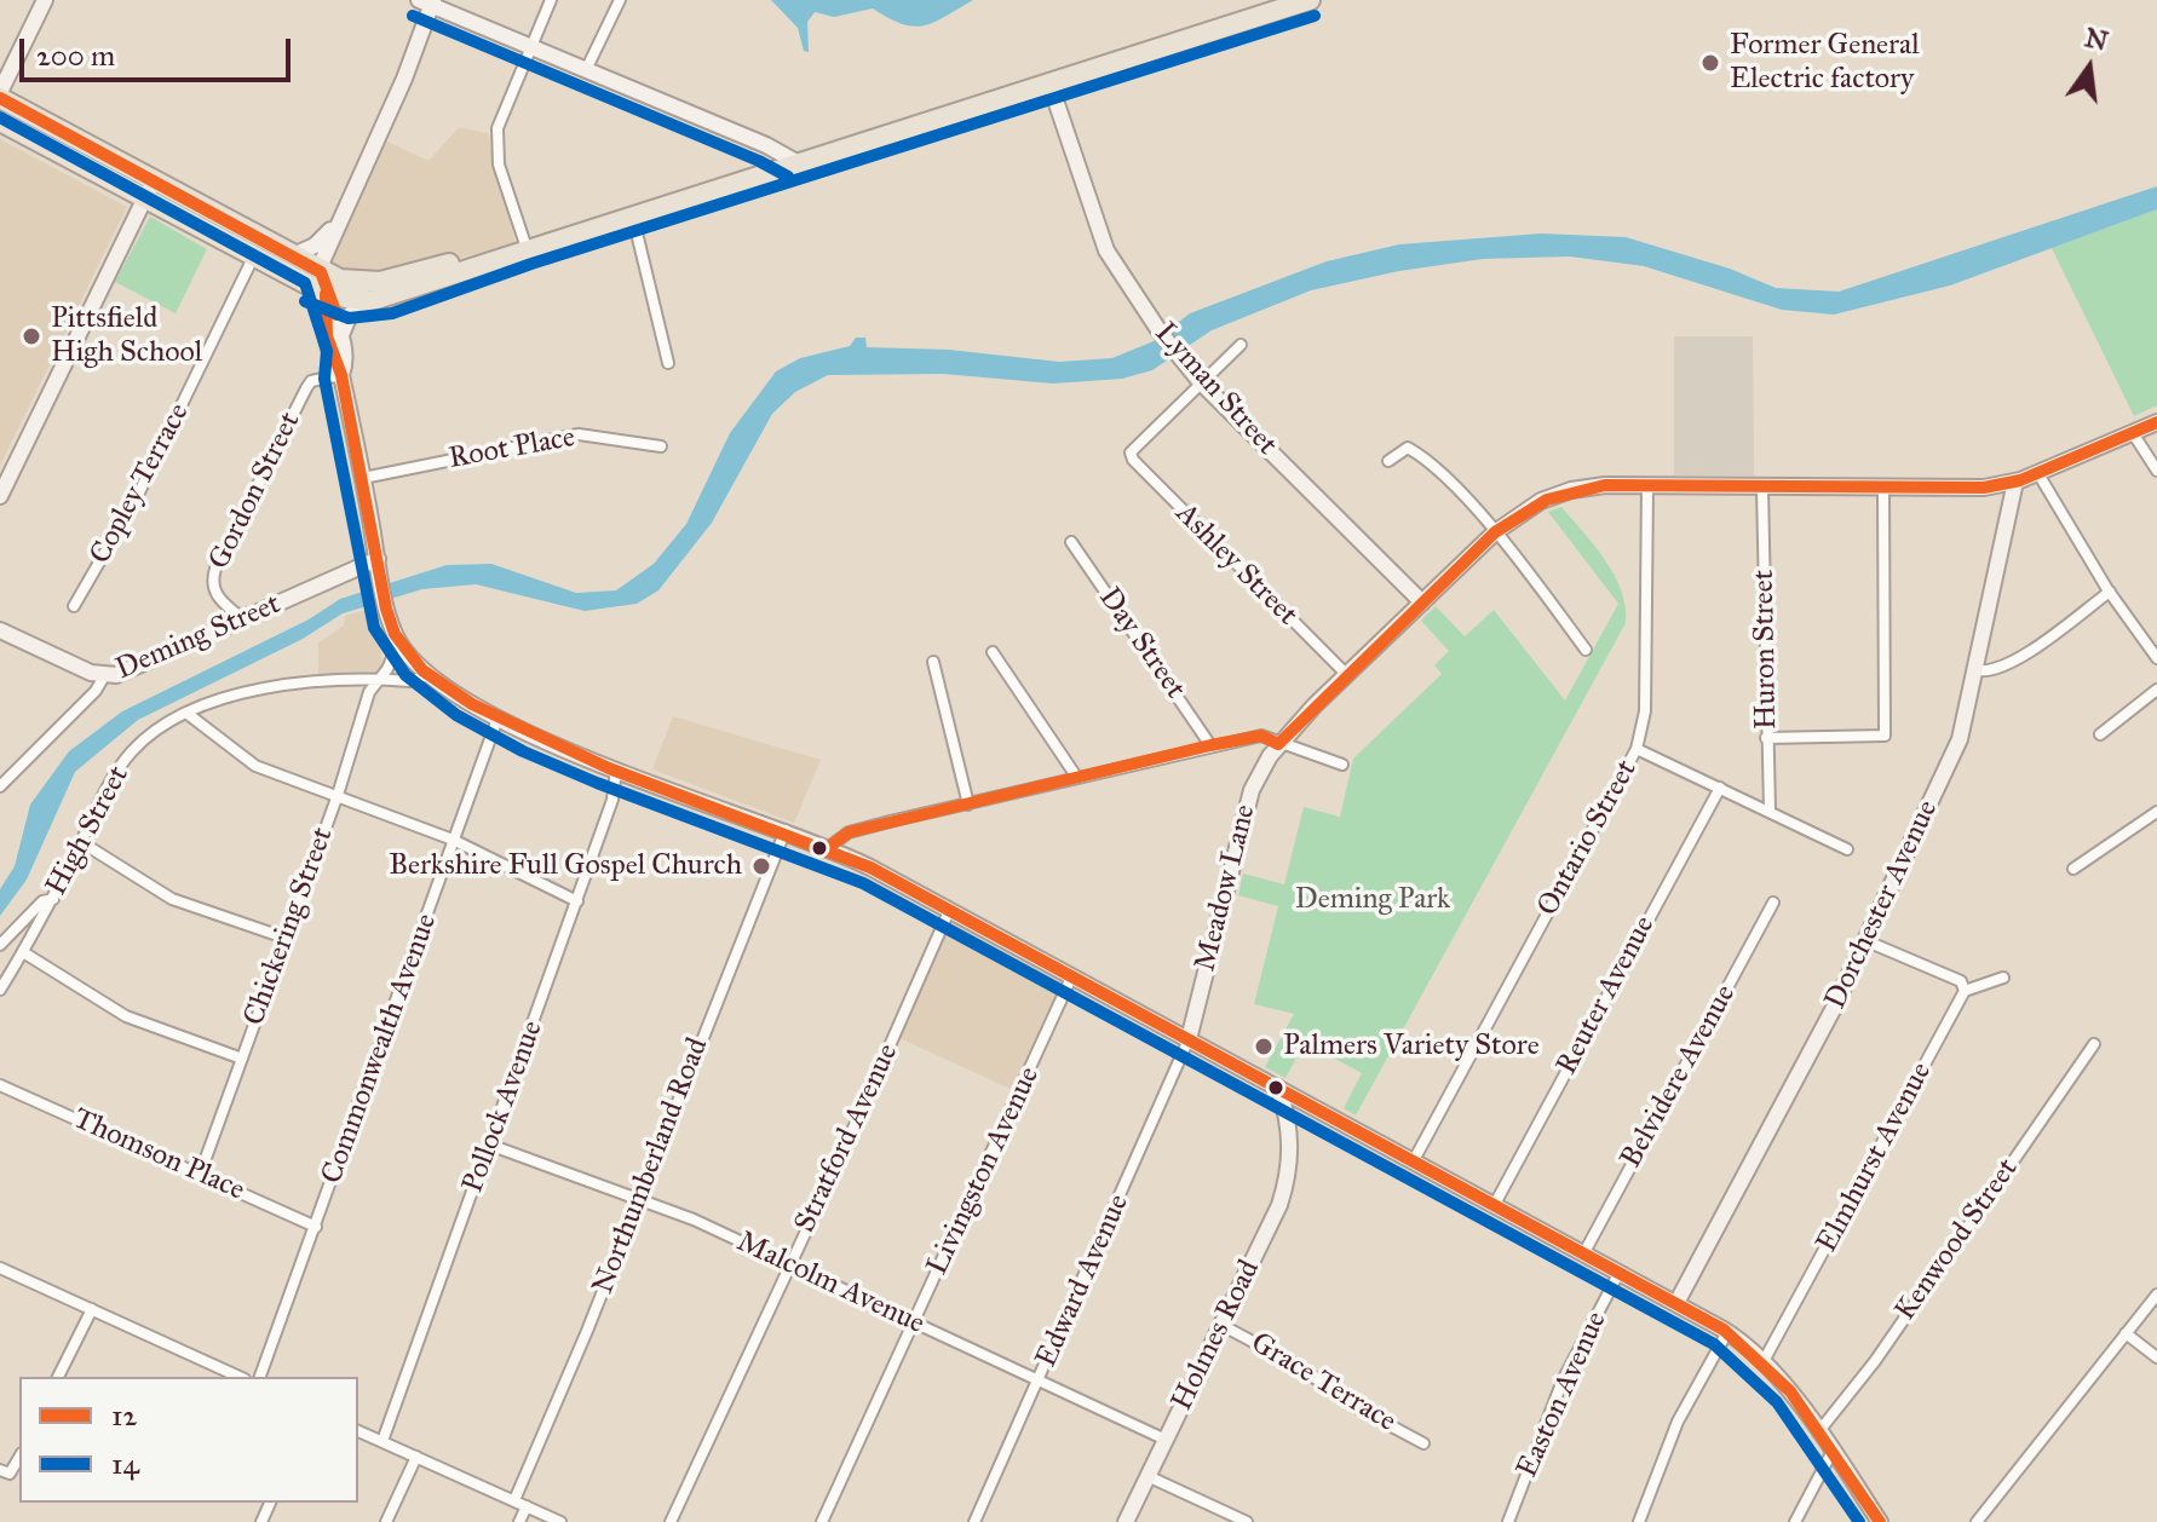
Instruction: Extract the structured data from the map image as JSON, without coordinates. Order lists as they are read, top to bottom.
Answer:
{
  "streets": {
    "street": [
      "Lyman Street",
      "Root Place",
      "Copley Terrace",
      "Gordon Street",
      "Ashley Street",
      "Deming Street",
      "Day Street",
      "Huron Street",
      "High Street",
      "Ontario Street",
      "Meadow Lane",
      "Dorchester Avenue",
      "Chickering Street",
      "Reuter Avenue",
      "Commonwealth Avenue",
      "Belvidere Avenue",
      "Pollock Avenue",
      "Stratford Avenue",
      "Thomson Place",
      "Elmhurst Avenue",
      "Northumberland Road",
      "Livingston Avenue",
      "Kenwood Street",
      "Edward Avenue",
      "Malcolm Avenue",
      "Holmes Road",
      "Grace Terrace",
      "Easton Avenue"
    ]
  },
  "crossings": [
    ["Lyman Street", "Ashley Street"],
    ["Lyman Street", "Meadow Lane"],
    ["Gordon Street", "Deming Street"],
    ["Ashley Street", "Meadow Lane"],
    ["Huron Street", "Meadow Lane"],
    ["High Street", "Chickering Street"],
    ["Ontario Street", "Meadow Lane"],
    ["Meadow Lane", "Dorchester Avenue"],
    ["Meadow Lane", "Edward Avenue"],
    ["Chickering Street", "Thomson Place"],
    ["Commonwealth Avenue", "Thomson Place"],
    ["Pollock Avenue", "Malcolm Avenue"],
    ["Stratford Avenue", "Malcolm Avenue"],
    ["Northumberland Road", "Malcolm Avenue"],
    ["Livingston Avenue", "Malcolm Avenue"],
    ["Edward Avenue", "Malcolm Avenue"],
    ["Malcolm Avenue", "Holmes Road"],
    ["Holmes Road", "Grace Terrace"]
  ],
  "parks": ["Deming Park"],
  "places": [
    "Former General Electric factory",
    "Pittsfield High School",
    "Berkshire Full Gospel Church",
    "Palmers Variety Store"
  ],
  "lines": ["transit line 14", "transit line 12"],
  "legend": ["12", "14"],
  "scale_bar": "200 m",
  "north": "top"
}
